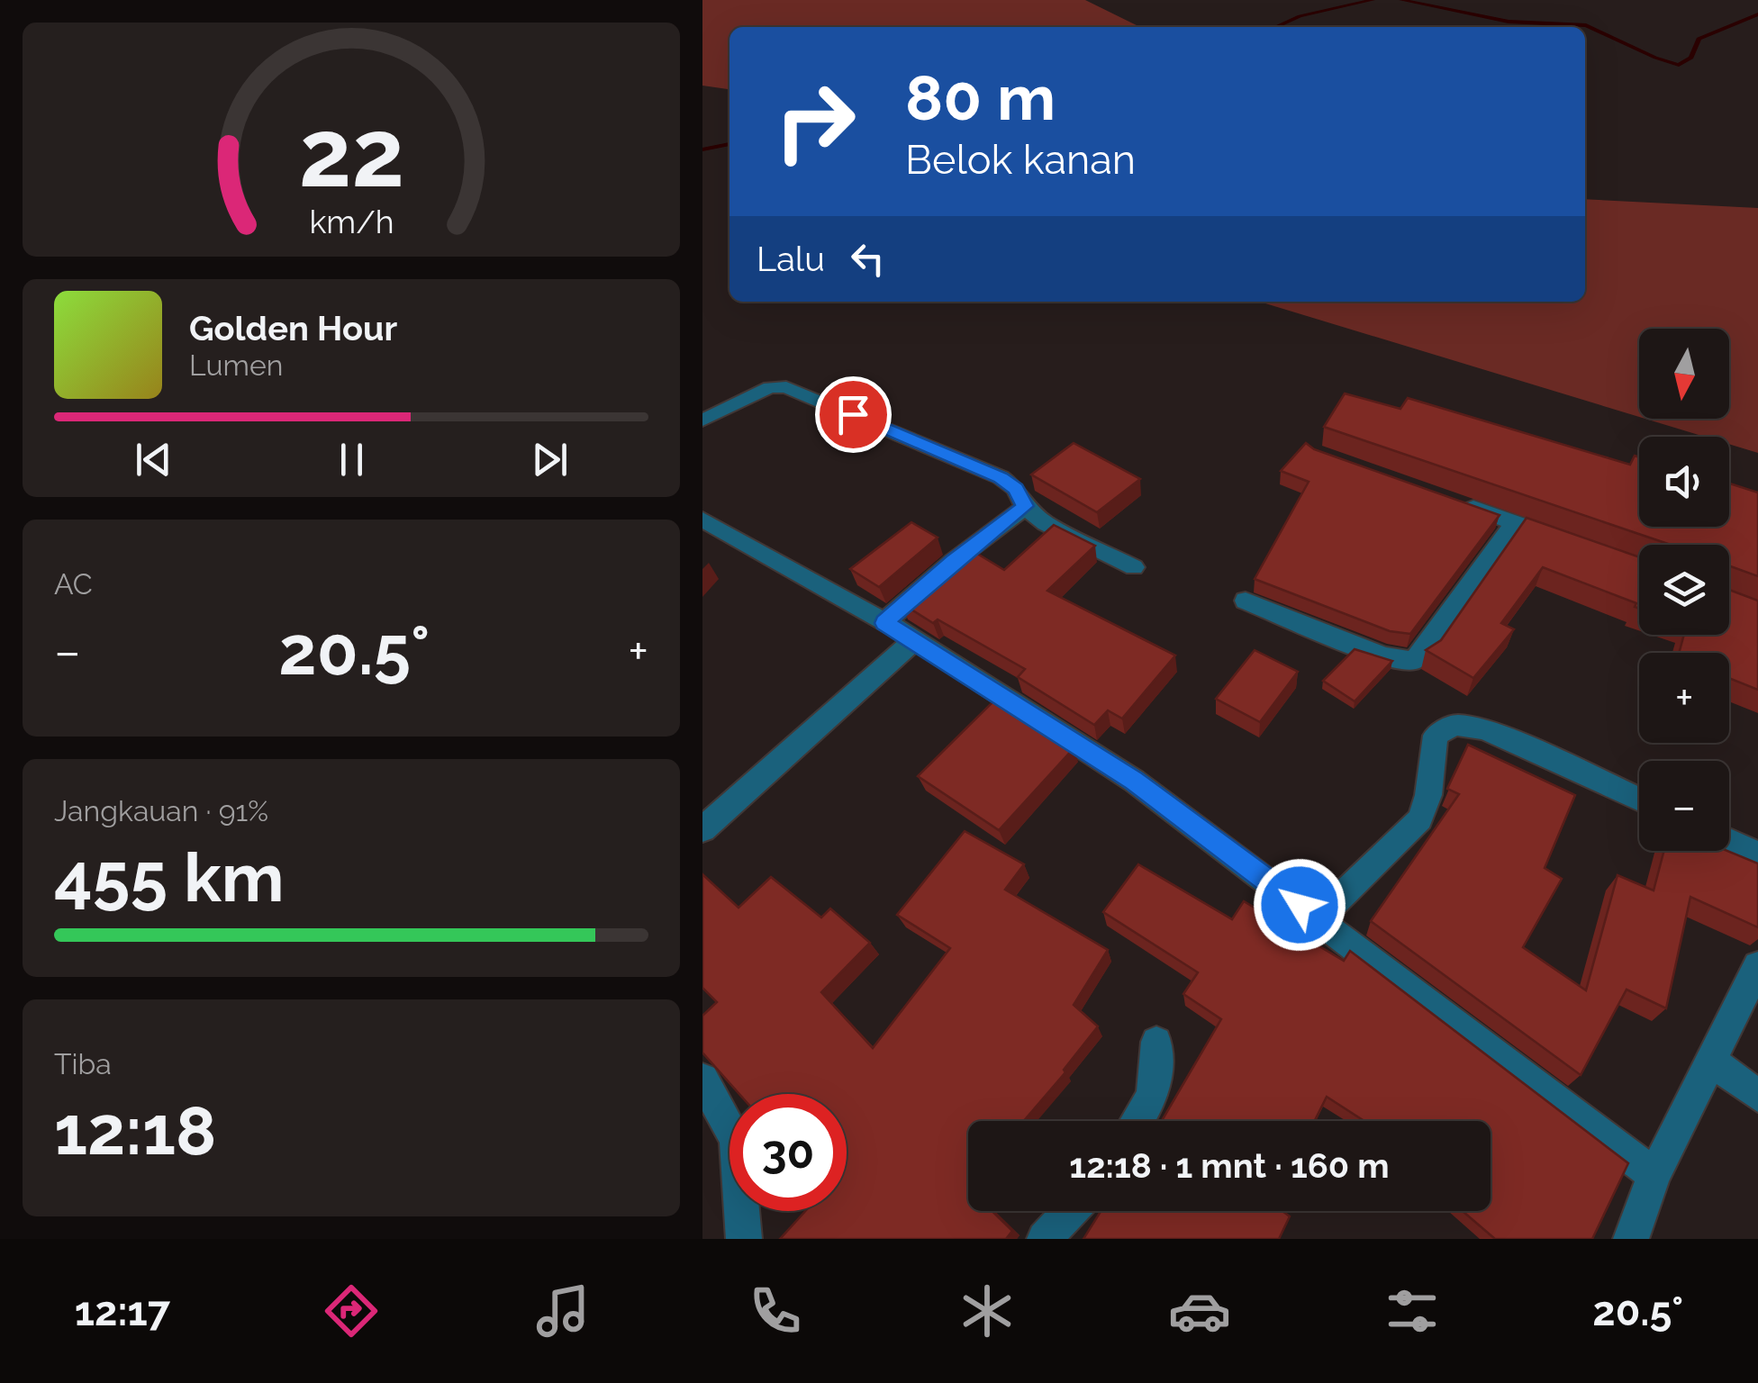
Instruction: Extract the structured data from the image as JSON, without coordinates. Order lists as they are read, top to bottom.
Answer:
{
  "north": "bottom",
  "page": {
    "turn": ["80 m", "Belok kanan"],
    "then": "Lalu",
    "song": ["Golden Hour", "Lumen"],
    "map_buttons": ["+", "−"],
    "tile": [
      "AC",
      ["Jangkauan · 91%", "455 km"],
      ["Tiba", "12:18"]
    ],
    "heat": ["−", "20.5°", "+"],
    "limit": "30",
    "trip": "12:18 · 1 mnt · 160 m",
    "tabs": ["12:17", "20.5°"],
    "gauge": ["22", "km/h"]
  }
}
